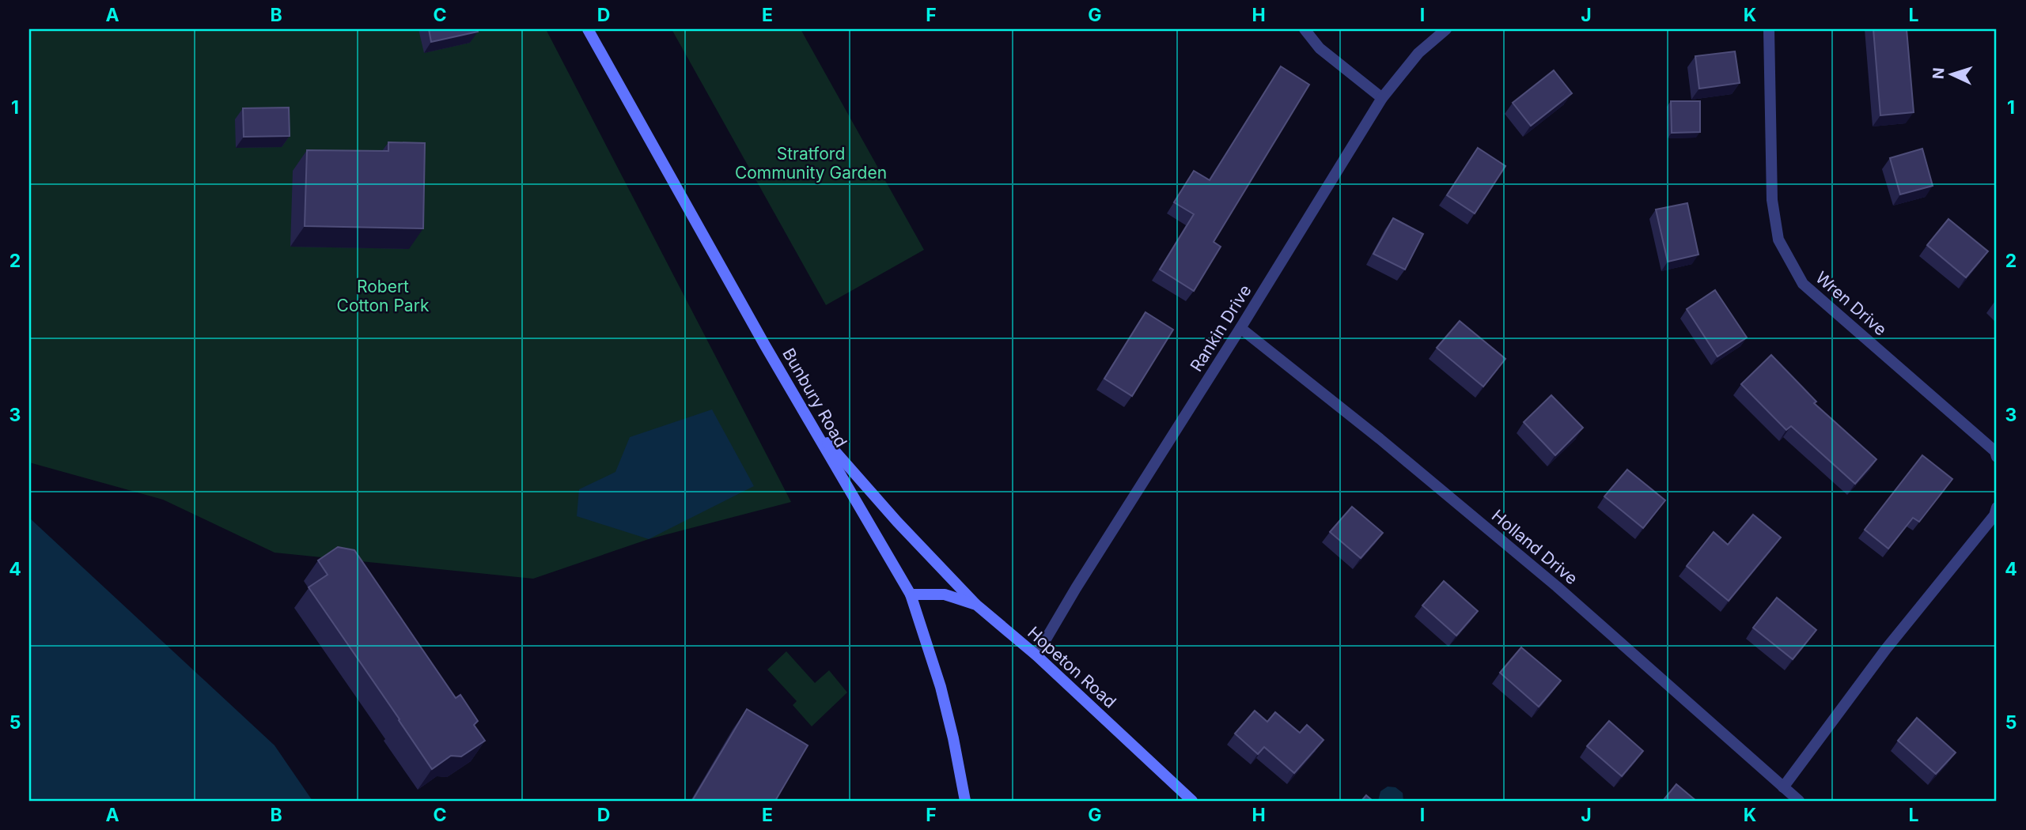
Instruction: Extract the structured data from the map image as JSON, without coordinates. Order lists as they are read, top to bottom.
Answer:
{
  "streets": {
    "main road": ["Bunbury Road", "Hopeton Road"],
    "street": ["Wren Drive", "Rankin Drive", "Holland Drive"]
  },
  "crossings": [
    ["Rankin Drive", "Holland Drive"],
    ["Rankin Drive", "Hopeton Road"],
    ["Bunbury Road", "Hopeton Road"]
  ],
  "parks": ["Stratford Community Garden", "Robert Cotton Park"],
  "north": "left",
  "grid": {
    "columns": [
      "A",
      "B",
      "C",
      "D",
      "E",
      "F",
      "G",
      "H",
      "I",
      "J",
      "K",
      "L"
    ],
    "rows": [
      "1",
      "2",
      "3",
      "4",
      "5"
    ]
  }
}
